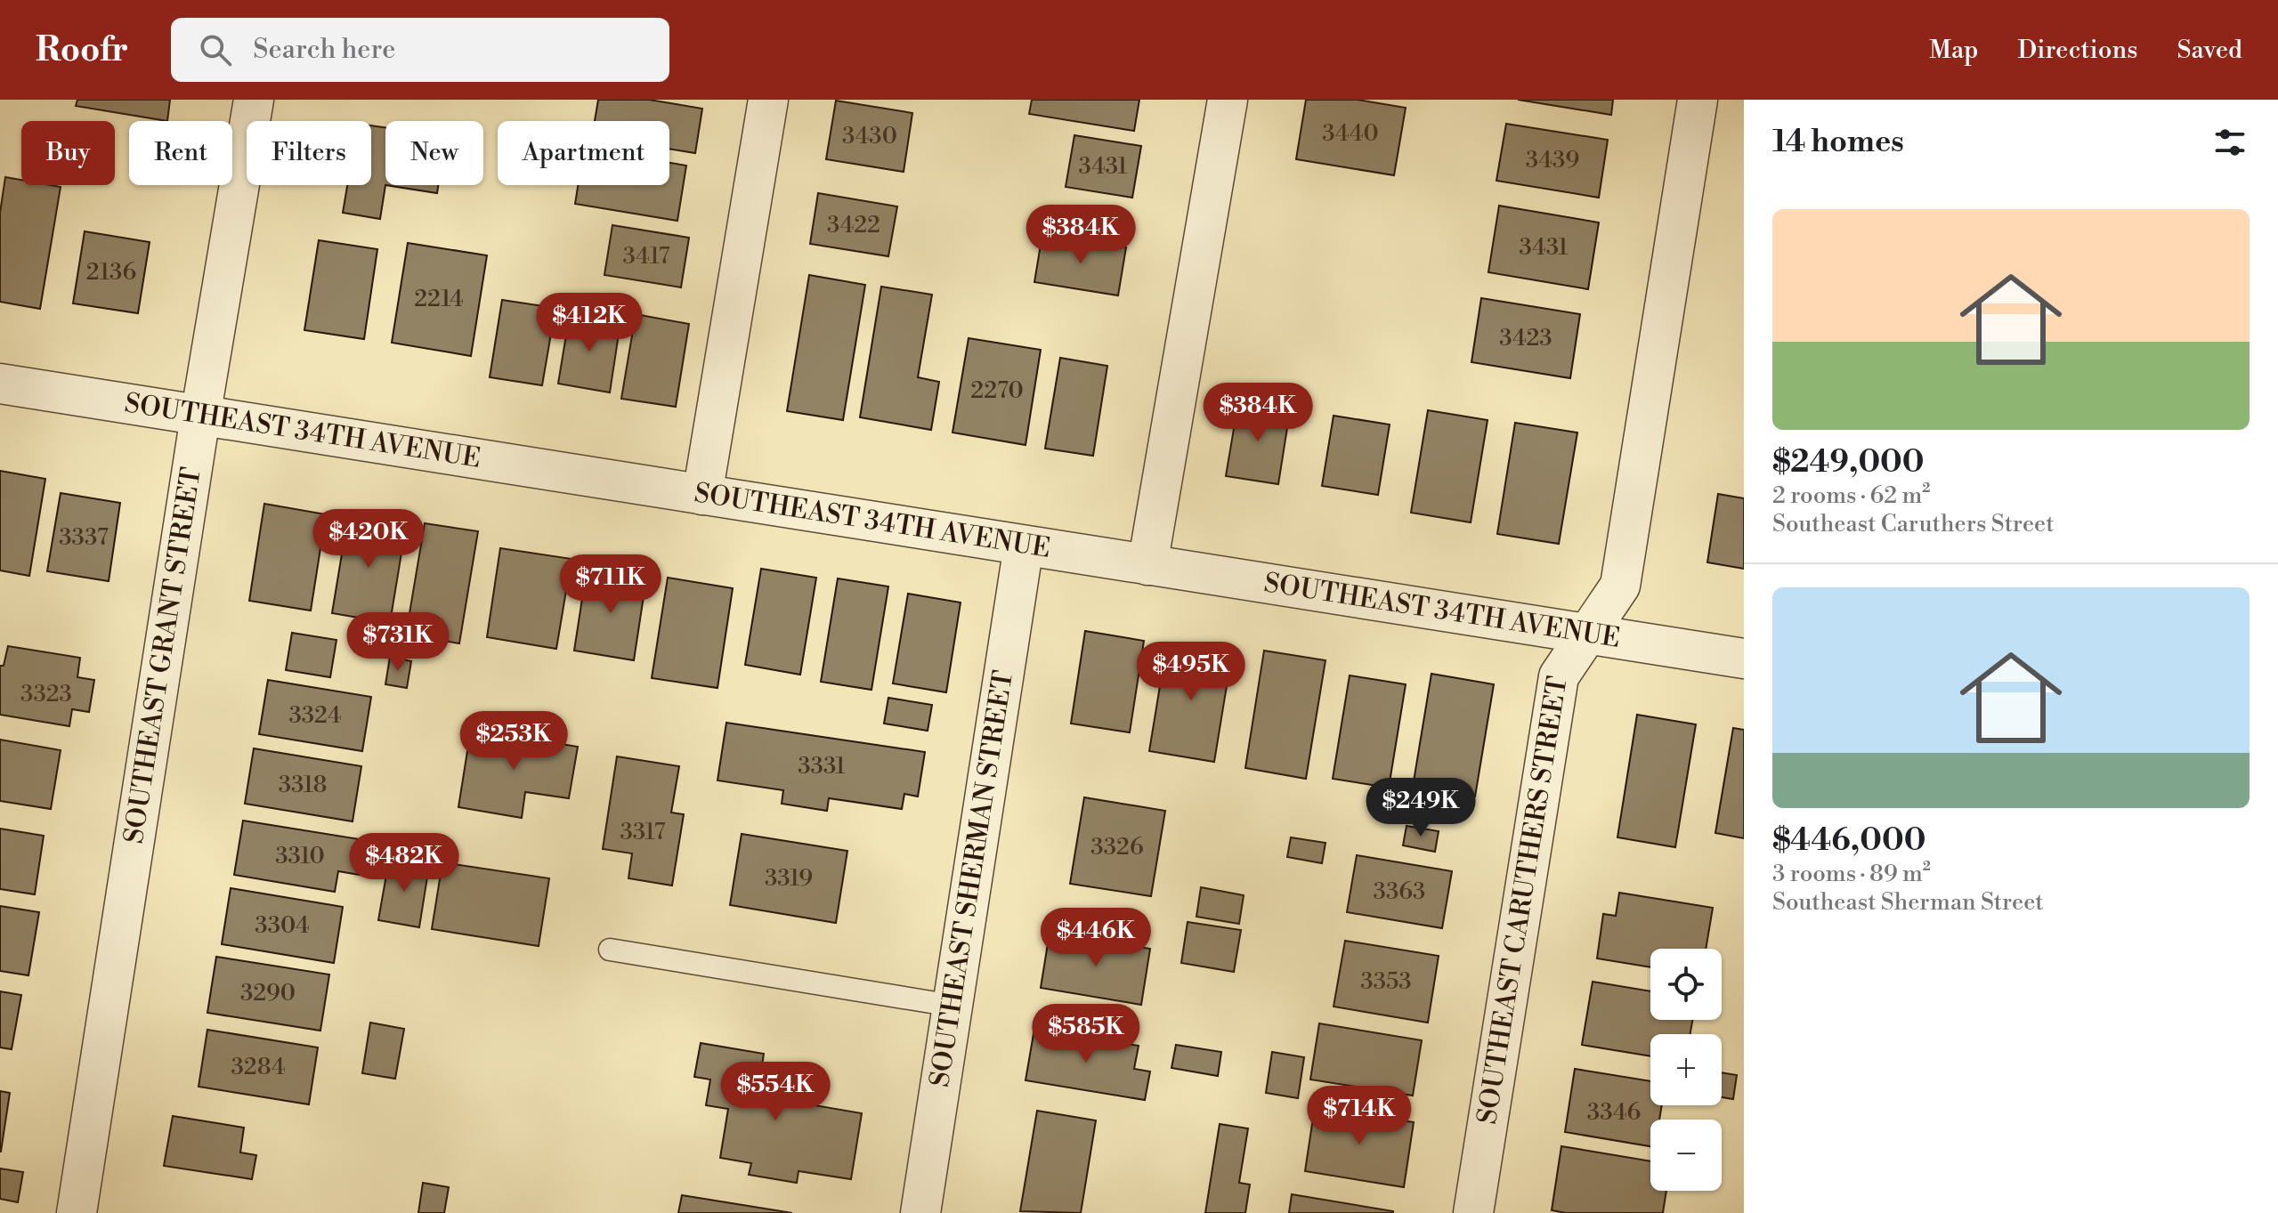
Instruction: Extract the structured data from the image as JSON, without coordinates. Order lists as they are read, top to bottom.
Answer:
{
  "streets": {
    "street": [
      "SOUTHEAST 34TH AVENUE",
      "SOUTHEAST GRANT STREET",
      "SOUTHEAST SHERMAN STREET",
      "SOUTHEAST CARUTHERS STREET"
    ]
  },
  "crossings": [
    ["SOUTHEAST 34TH AVENUE", "SOUTHEAST GRANT STREET"],
    ["SOUTHEAST 34TH AVENUE", "SOUTHEAST SHERMAN STREET"],
    ["SOUTHEAST 34TH AVENUE", "SOUTHEAST CARUTHERS STREET"]
  ],
  "house_numbers": [
    "3440",
    "3430",
    "3439",
    "3431",
    "3422",
    "3431",
    "3417",
    "2136",
    "2214",
    "3423",
    "2270",
    "3337",
    "3323",
    "3324",
    "3331",
    "3318",
    "3317",
    "3326",
    "3310",
    "3319",
    "3363",
    "3304",
    "3353",
    "3290",
    "3284",
    "3346"
  ],
  "page": {
    "header": "Roofr",
    "search": "Search here",
    "nav": ["Map", "Directions", "Saved"],
    "heading": "14 homes",
    "chip": [
      "Buy",
      "Rent",
      "Filters",
      "New",
      "Apartment"
    ],
    "list": [
      {
        "name": "$249,000",
        "note": "2 rooms · 62 m² · Southeast Caruthers Street"
      },
      {
        "name": "$446,000",
        "note": "3 rooms · 89 m² · Southeast Sherman Street"
      }
    ],
    "price": [
      "$384K",
      "$412K",
      "$384K",
      "$420K",
      "$711K",
      "$731K",
      "$495K",
      "$253K",
      "$249K",
      "$482K",
      "$446K",
      "$585K",
      "$554K",
      "$714K"
    ],
    "map_buttons": ["+", "−"]
  }
}
